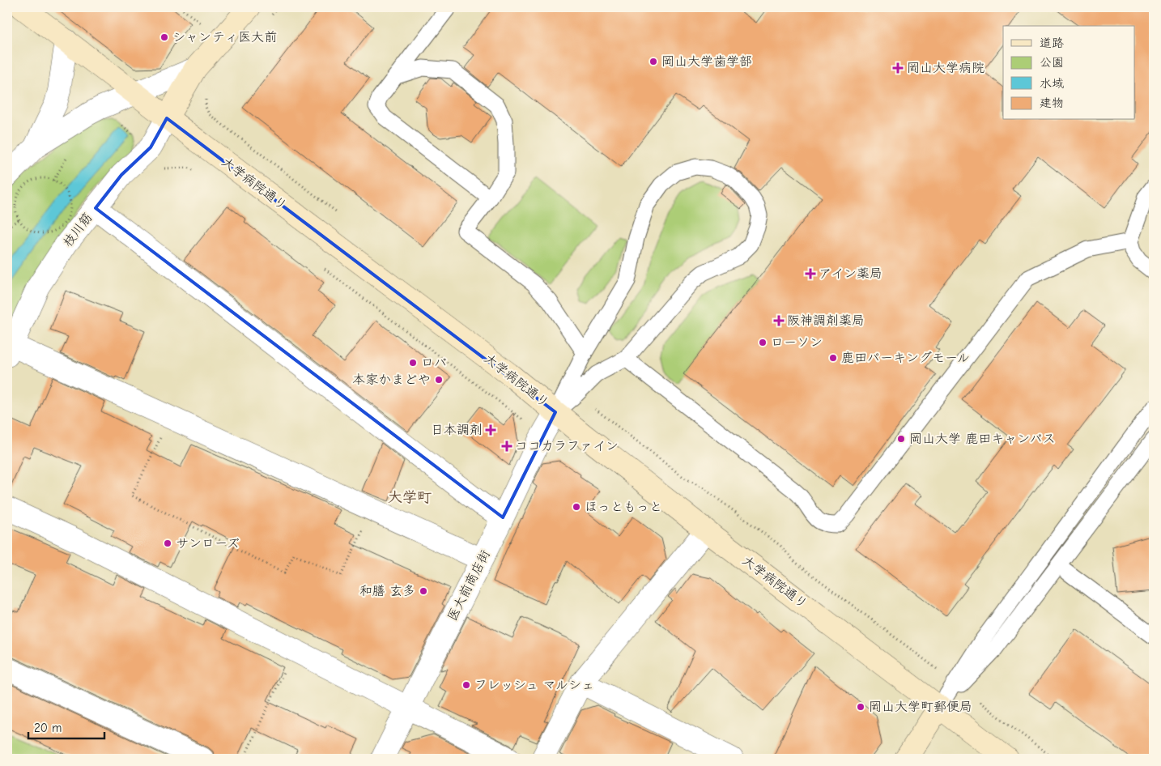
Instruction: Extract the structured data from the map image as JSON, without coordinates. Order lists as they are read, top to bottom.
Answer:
{
  "streets": {
    "street": ["大学病院通り", "枝川筋", "医大前商店街"]
  },
  "crossings": [
    ["大学病院通り", "枝川筋"],
    ["大学病院通り", "医大前商店街"]
  ],
  "districts": ["大学町"],
  "places": {
    "other": [
      "シャンティ医大前",
      "岡山大学歯学部",
      "ローソン",
      "鹿田パーキングモール",
      "ロバ",
      "本家かまどや",
      "岡山大学 鹿田キャンパス",
      "ほっともっと",
      "サンローズ",
      "和膳 玄多",
      "フレッシュ マルシェ",
      "岡山大学町郵便局"
    ],
    "health": [
      "岡山大学病院",
      "アイン薬局",
      "阪神調剤薬局",
      "日本調剤",
      "ココカラファイン"
    ]
  },
  "legend": [
    "道路",
    "公園",
    "水域",
    "建物"
  ],
  "scale_bar": "20 m"
}
